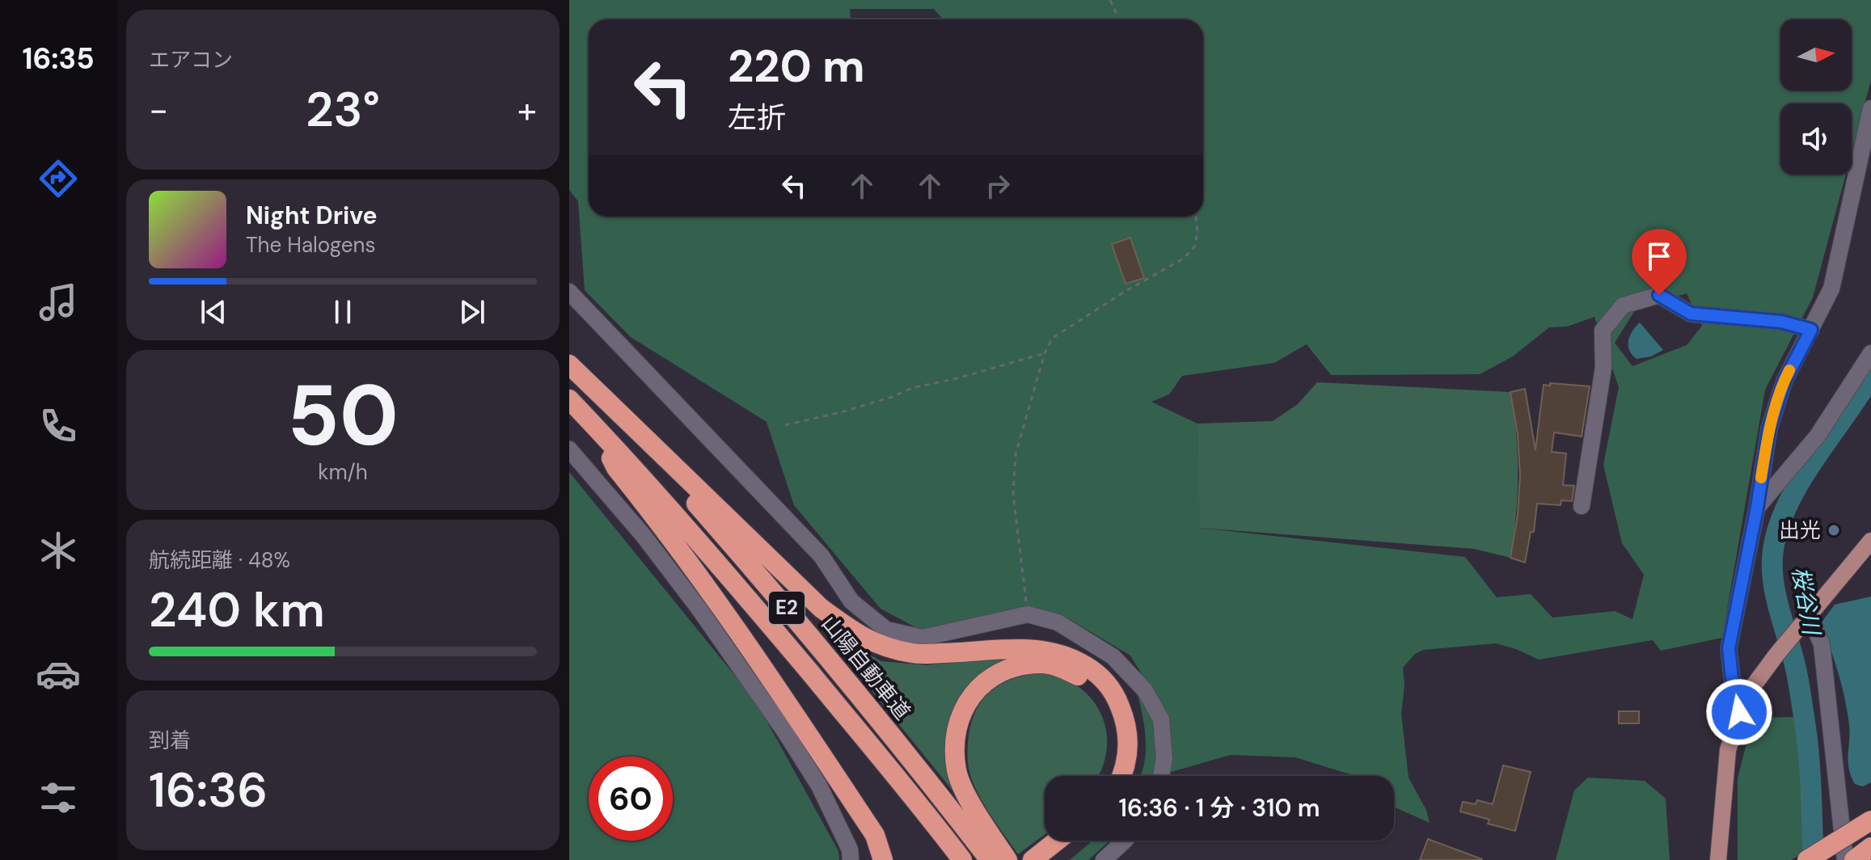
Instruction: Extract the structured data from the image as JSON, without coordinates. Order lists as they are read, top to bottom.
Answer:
{
  "streets": {
    "highway": ["E2", "山陽自動車道"]
  },
  "water": ["桜谷川"],
  "places": ["出光"],
  "north": "right",
  "page": {
    "tabs": "16:35",
    "tile": [
      "エアコン",
      ["50", "km/h"],
      ["航続距離 · 48%", "240 km"],
      ["到着", "16:36"]
    ],
    "turn": ["220 m", "左折"],
    "heat": ["−", "23°", "+"],
    "song": ["Night Drive", "The Halogens"],
    "limit": "60",
    "trip": "16:36 · 1 分 · 310 m"
  }
}
